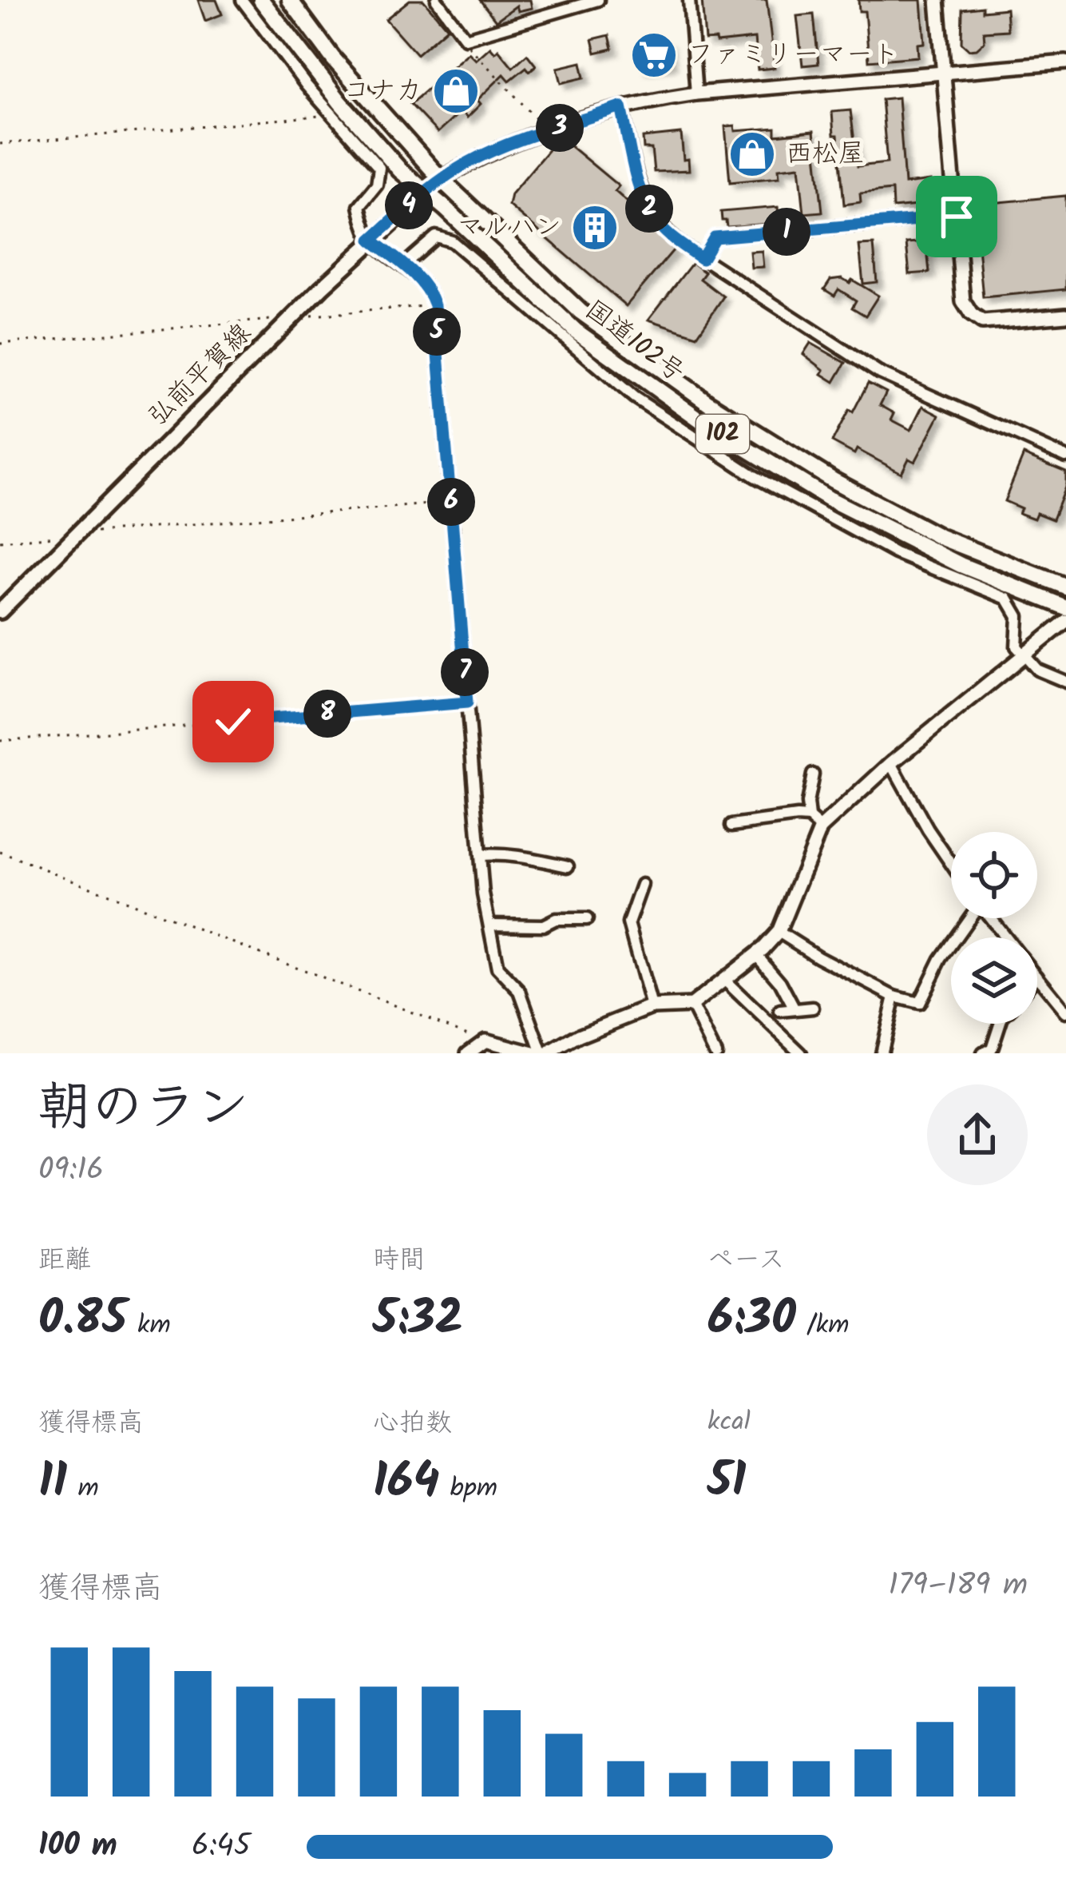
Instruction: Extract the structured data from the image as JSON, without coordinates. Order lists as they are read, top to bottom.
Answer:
{
  "streets": {
    "highway": ["国道102号", "102"],
    "main road": ["弘前平賀線"]
  },
  "crossings": [
    ["国道102号", "弘前平賀線"]
  ],
  "places": {
    "supermarket": ["ファミリーマート"],
    "shop": ["コナカ", "西松屋"],
    "building": ["マルハン"]
  },
  "page": {
    "pins": [
      "3",
      "4",
      "2",
      "1",
      "5",
      "6",
      "7",
      "8"
    ],
    "heading": ["朝のラン", "09:16"],
    "stats": [
      ["距離", "0.85 km"],
      ["時間", "5:32"],
      ["ペース", "6:30 /km"],
      ["獲得標高", "11 m"],
      ["心拍数", "164 bpm"],
      ["kcal", "51"]
    ],
    "chart": ["獲得標高", "179–189 m"],
    "list": [
      {
        "name": "100 m",
        "note": "6:45"
      }
    ]
  }
}
